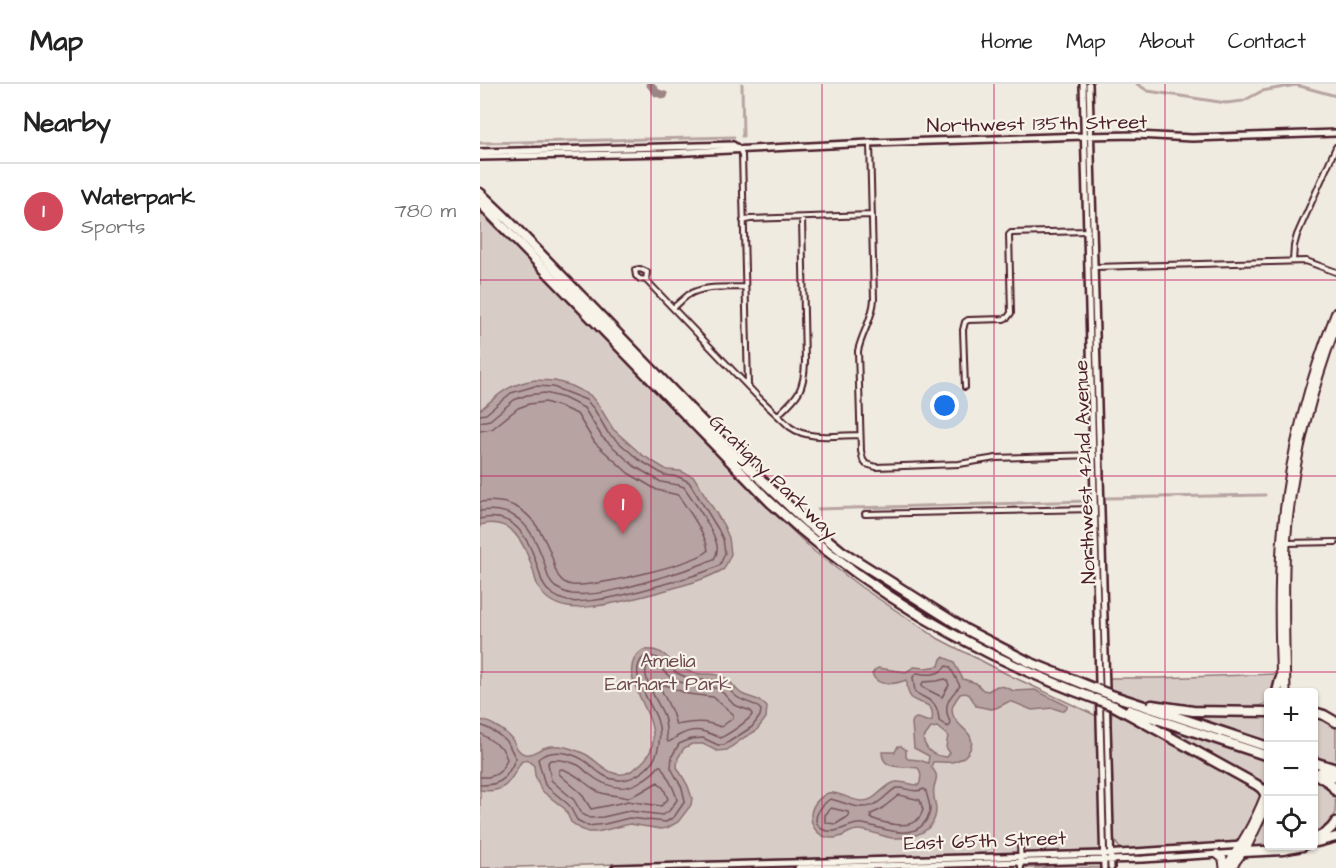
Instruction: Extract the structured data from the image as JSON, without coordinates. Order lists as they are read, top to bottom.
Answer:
{
  "streets": {
    "highway": ["Gratigny Parkway"],
    "main road": ["Northwest 135th Street", "Northwest 42nd Avenue", "East 65th Street"]
  },
  "crossings": [
    ["Northwest 135th Street", "Northwest 42nd Avenue"],
    ["Northwest 42nd Avenue", "East 65th Street"]
  ],
  "parks": ["Amelia Earhart Park"],
  "page": {
    "header": "Map",
    "nav": [
      "Home",
      "Map",
      "About",
      "Contact"
    ],
    "heading": "Nearby",
    "list": [
      {
        "mark": "1",
        "name": "Waterpark",
        "note": "Sports",
        "value": "780 m"
      }
    ],
    "pins": "1",
    "map_buttons": ["+", "−"]
  }
}
